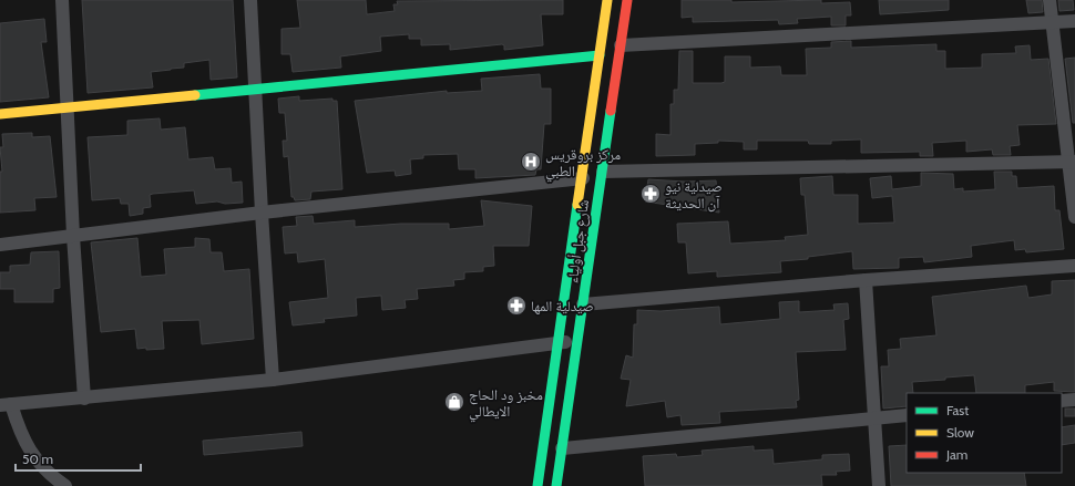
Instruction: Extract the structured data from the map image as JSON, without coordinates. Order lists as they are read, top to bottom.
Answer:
{
  "streets": {
    "main road": ["شارع جبل أولياء"]
  },
  "places": {
    "hospital": ["مركز بروقريس الطبي"],
    "pharmacy": ["صيدلية نيو آن الحديثة", "صيدلية المها"],
    "shop": ["مخبز ود الحاج الايطالي"]
  },
  "legend": ["Fast", "Slow", "Jam"],
  "scale_bar": "50 m"
}
